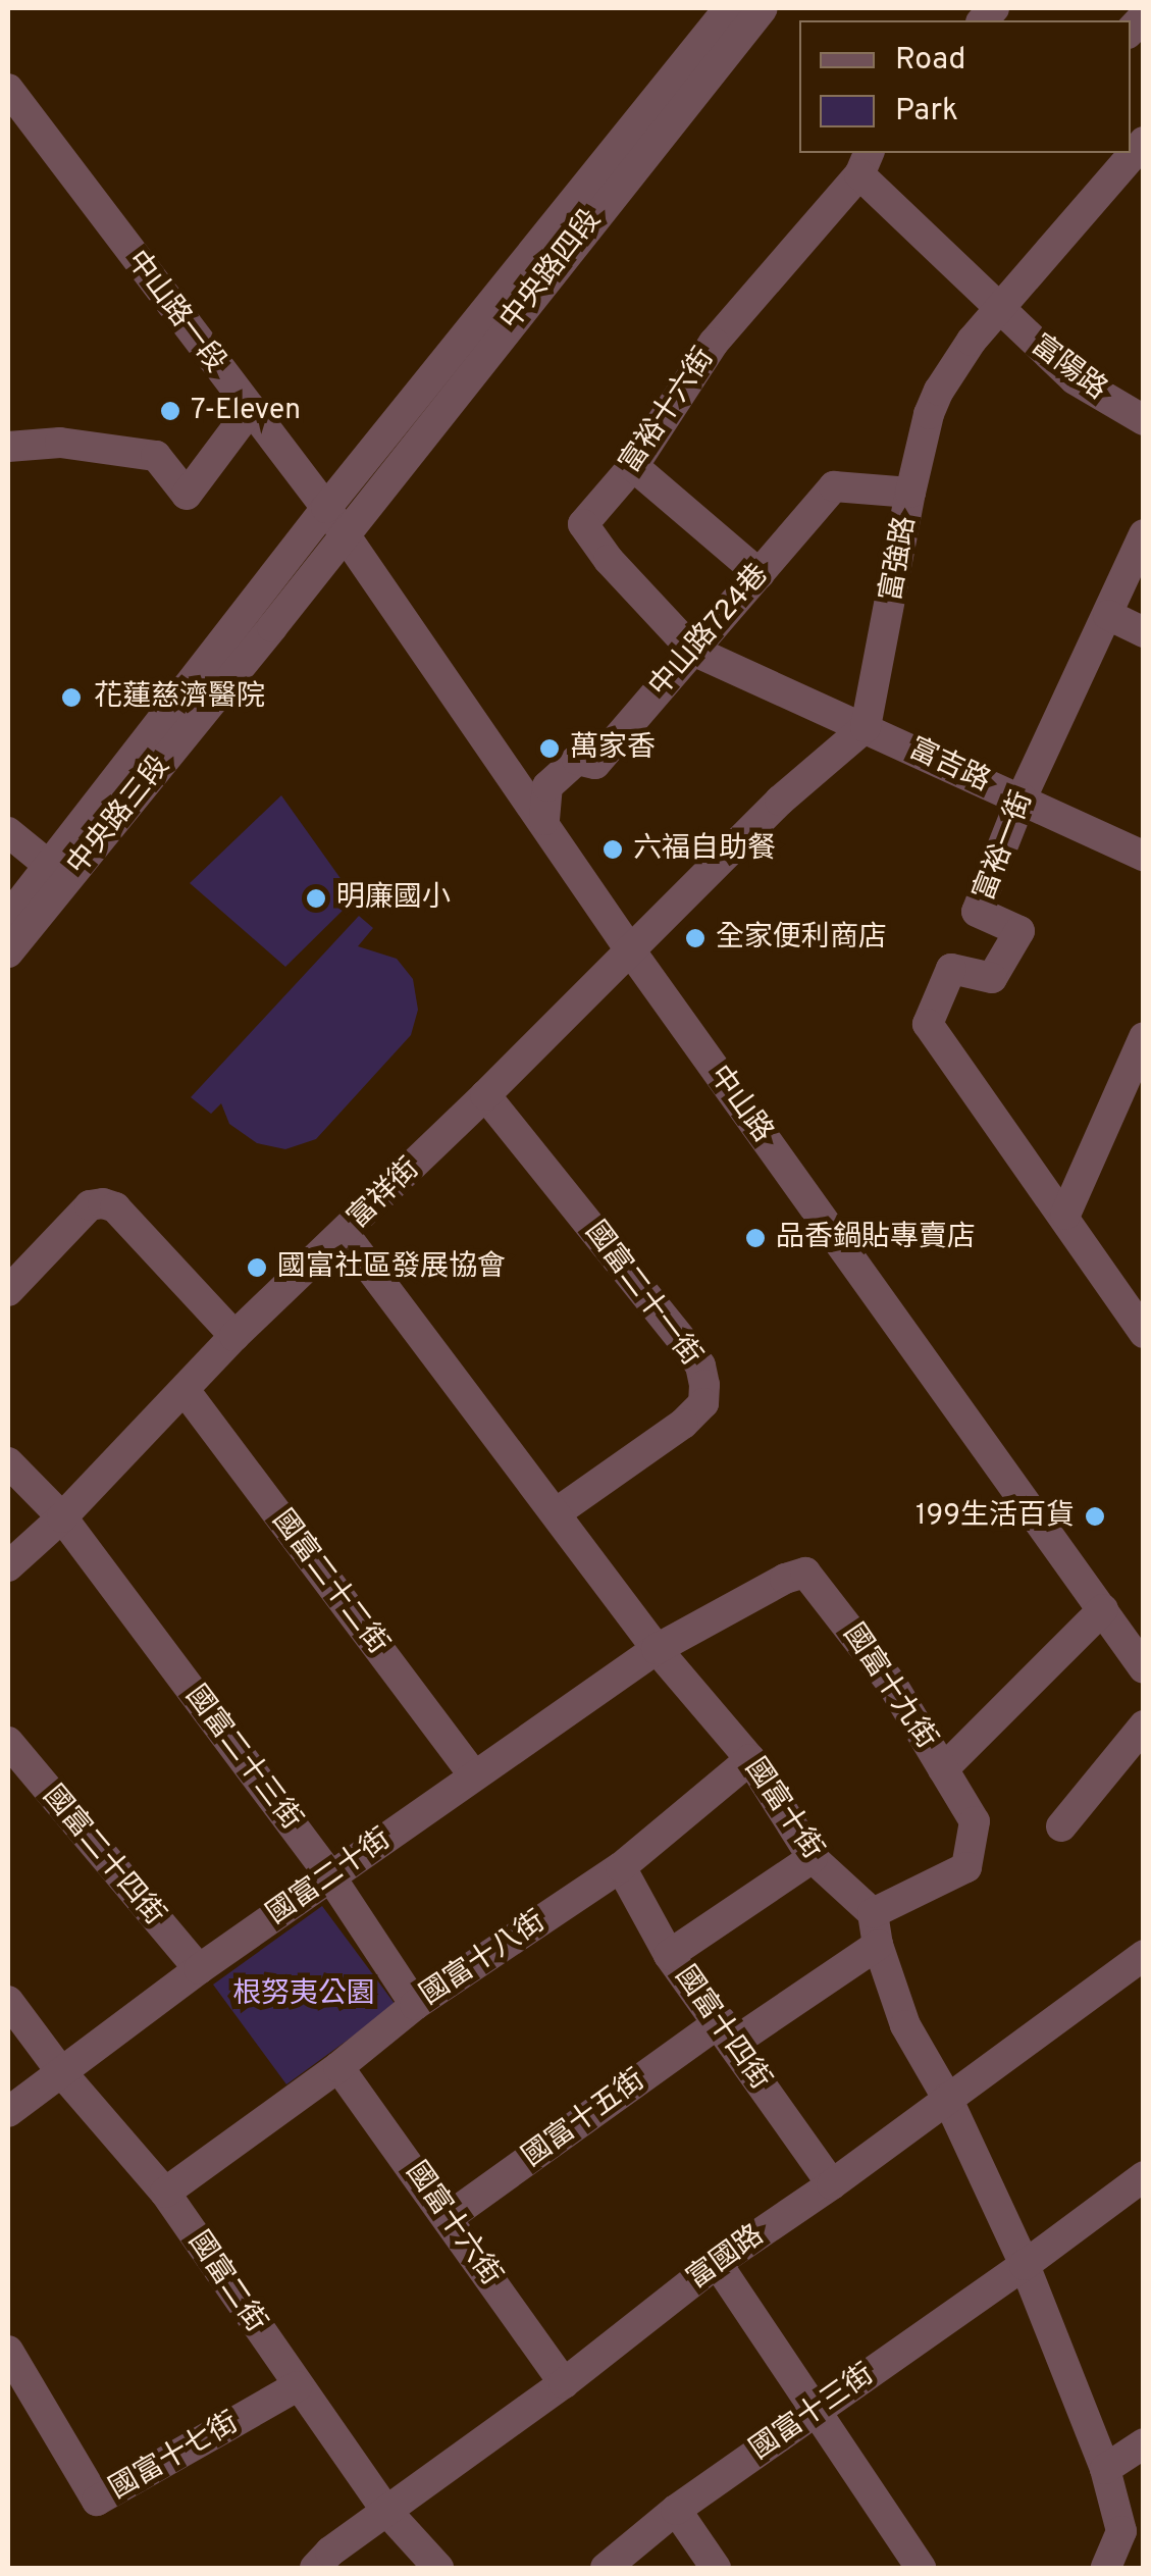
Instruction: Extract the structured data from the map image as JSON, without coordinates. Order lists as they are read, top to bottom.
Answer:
{
  "streets": {
    "street": [
      "中央路四段",
      "中山路一段",
      "富陽路",
      "富裕十六街",
      "富強路",
      "中山路724巷",
      "富吉路",
      "中央路三段",
      "富裕一街",
      "中山路",
      "富祥街",
      "國富二十一街",
      "國富二十二街",
      "國富十九街",
      "國富二十三街",
      "國富十街",
      "國富二十四街",
      "國富二十街",
      "國富十八街",
      "國富十四街",
      "國富十五街",
      "國富十六街",
      "富國路",
      "國富二街",
      "國富十三街",
      "國富十七街"
    ]
  },
  "crossings": [
    ["中央路四段", "中山路一段"],
    ["中央路四段", "中央路三段"],
    ["中央路四段", "中山路"],
    ["中山路一段", "中央路三段"],
    ["中山路一段", "中山路"],
    ["富陽路", "富裕十六街"],
    ["富陽路", "富強路"],
    ["富裕十六街", "富強路"],
    ["富裕十六街", "中山路724巷"],
    ["富裕十六街", "富吉路"],
    ["富強路", "中山路724巷"],
    ["富強路", "富吉路"],
    ["中山路724巷", "中山路"],
    ["富吉路", "富裕一街"],
    ["中央路三段", "中山路"],
    ["中山路", "富祥街"],
    ["富祥街", "國富二十一街"],
    ["富祥街", "國富二十二街"],
    ["富祥街", "國富二十三街"],
    ["富祥街", "國富十街"],
    ["國富二十一街", "國富十街"],
    ["國富二十二街", "國富二十街"],
    ["國富十九街", "國富十街"],
    ["國富十九街", "國富二十街"],
    ["國富二十三街", "國富二十街"],
    ["國富二十三街", "國富十八街"],
    ["國富十街", "國富二十街"],
    ["國富十街", "國富十八街"],
    ["國富二十四街", "國富二十街"],
    ["國富二十街", "國富二街"],
    ["國富十八街", "國富十四街"],
    ["國富十八街", "國富十六街"],
    ["國富十八街", "國富二街"],
    ["國富十四街", "國富十五街"],
    ["國富十四街", "富國路"],
    ["國富十五街", "國富十六街"],
    ["國富十六街", "富國路"],
    ["富國路", "國富二街"],
    ["國富二街", "國富十七街"]
  ],
  "parks": ["根努夷公園"],
  "places": [
    "7-Eleven",
    "花蓮慈濟醫院",
    "萬家香",
    "六福自助餐",
    "明廉國小",
    "全家便利商店",
    "品香鍋貼專賣店",
    "國富社區發展協會",
    "199生活百貨"
  ],
  "legend": ["Road", "Park"]
}
